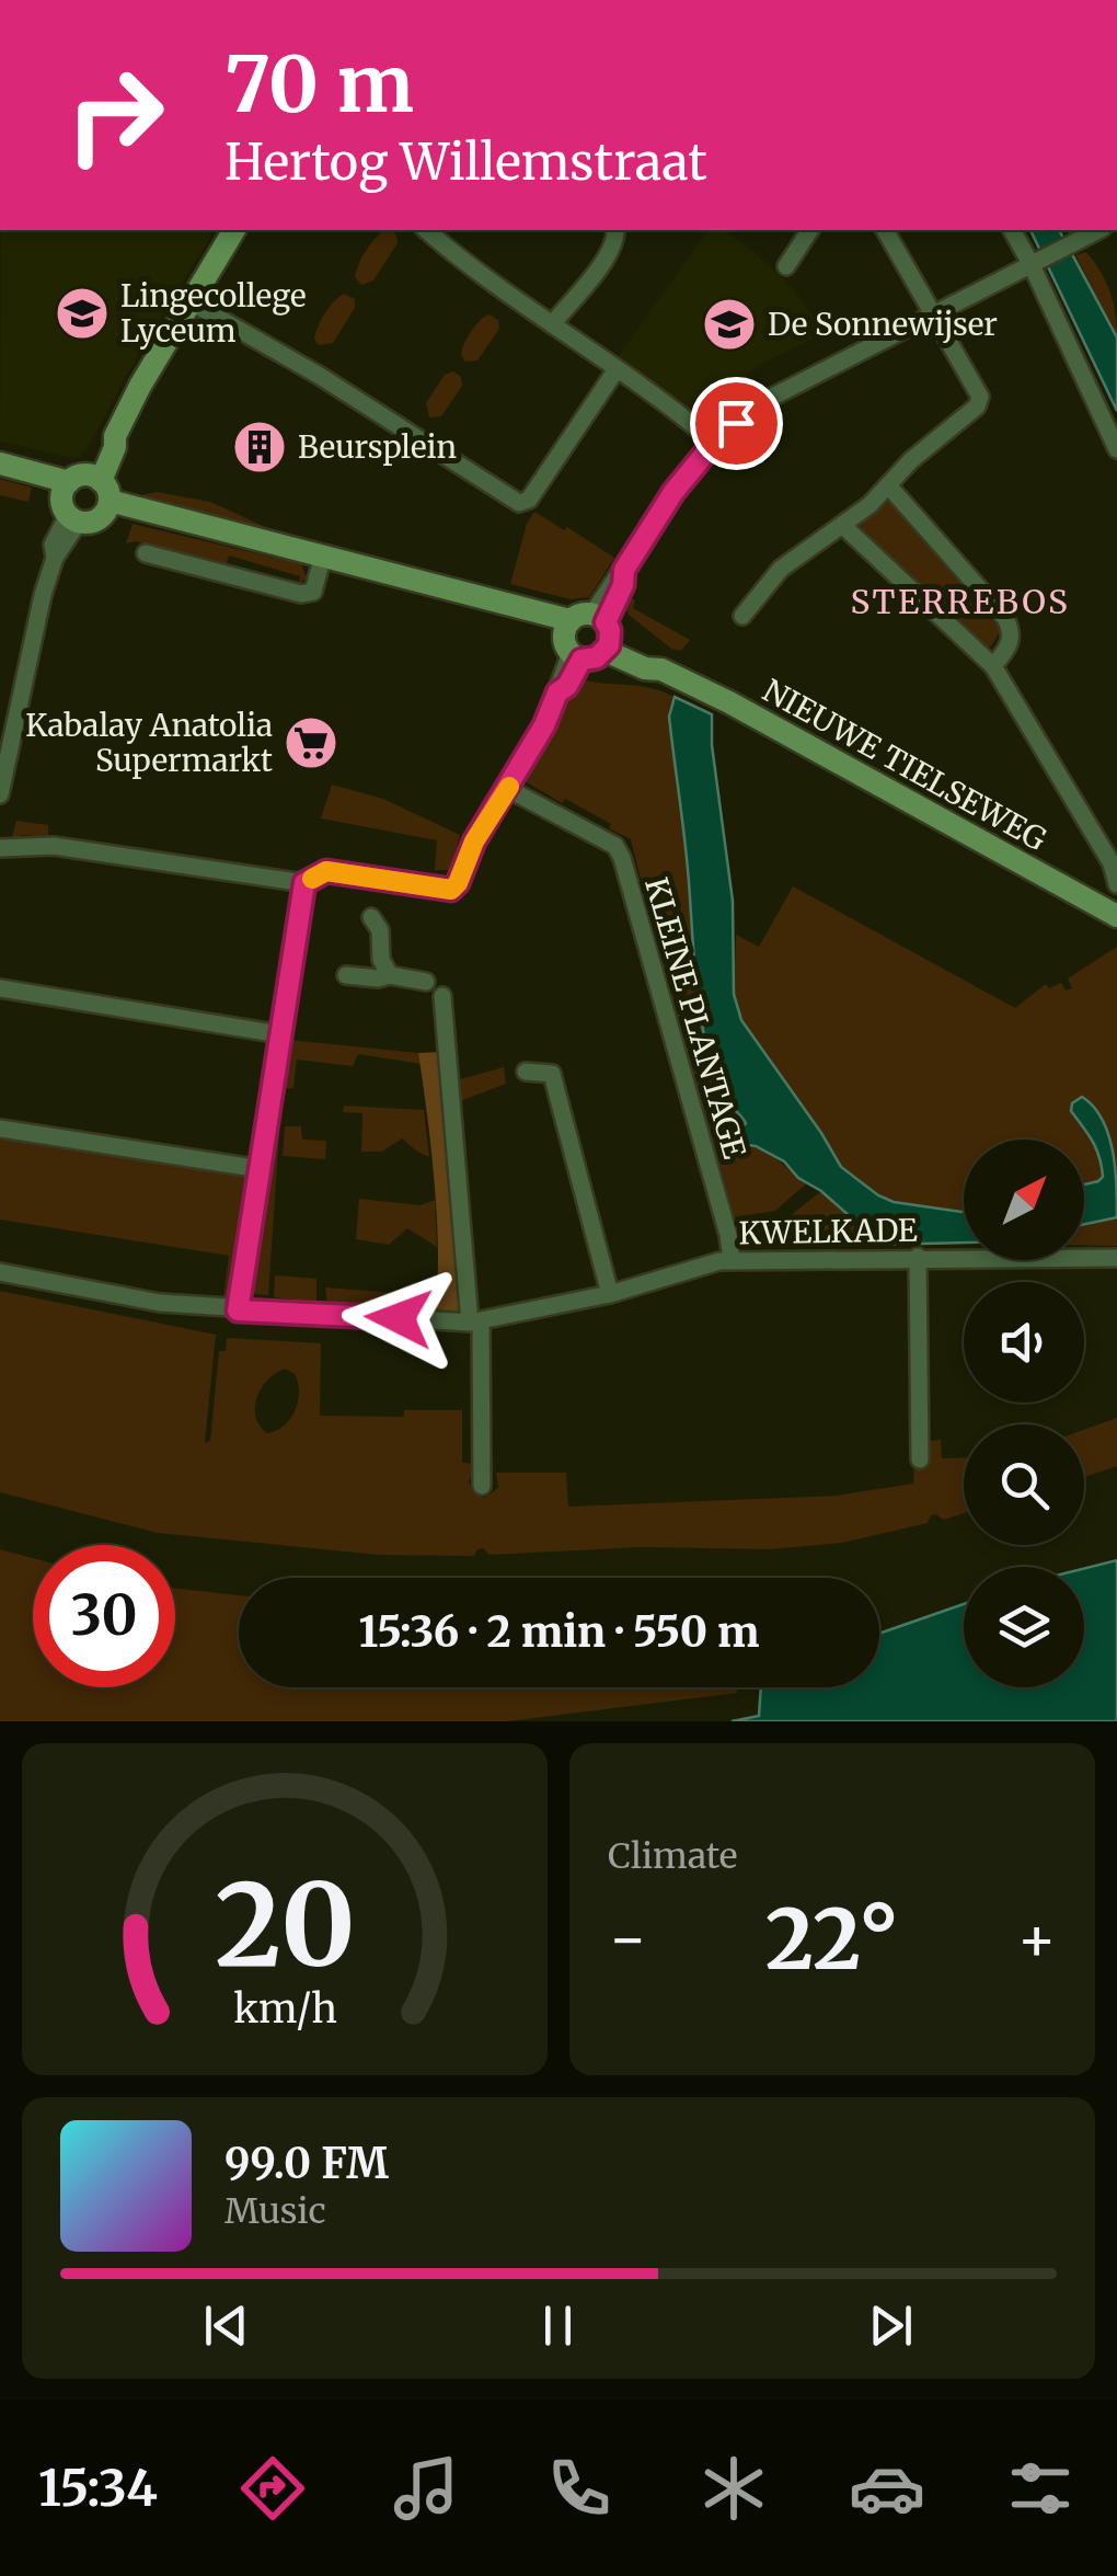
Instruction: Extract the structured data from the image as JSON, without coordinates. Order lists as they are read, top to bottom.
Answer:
{
  "streets": {
    "main road": ["NIEUWE TIELSEWEG"],
    "street": ["KLEINE PLANTAGE", "KWELKADE"]
  },
  "crossings": [
    ["KLEINE PLANTAGE", "KWELKADE"]
  ],
  "districts": ["STERREBOS"],
  "places": {
    "school or university": ["Lingecollege Lyceum", "De Sonnewijser"],
    "building": ["Beursplein"],
    "supermarket": ["Kabalay Anatolia Supermarkt"]
  },
  "north": "top right",
  "page": {
    "turn": ["70 m", "Hertog Willemstraat"],
    "limit": "30",
    "trip": "15:36 · 2 min · 550 m",
    "tile": "Climate",
    "heat": ["−", "22°", "+"],
    "song": ["99.0 FM", "Music"],
    "tabs": "15:34",
    "gauge": ["20", "km/h"]
  }
}
